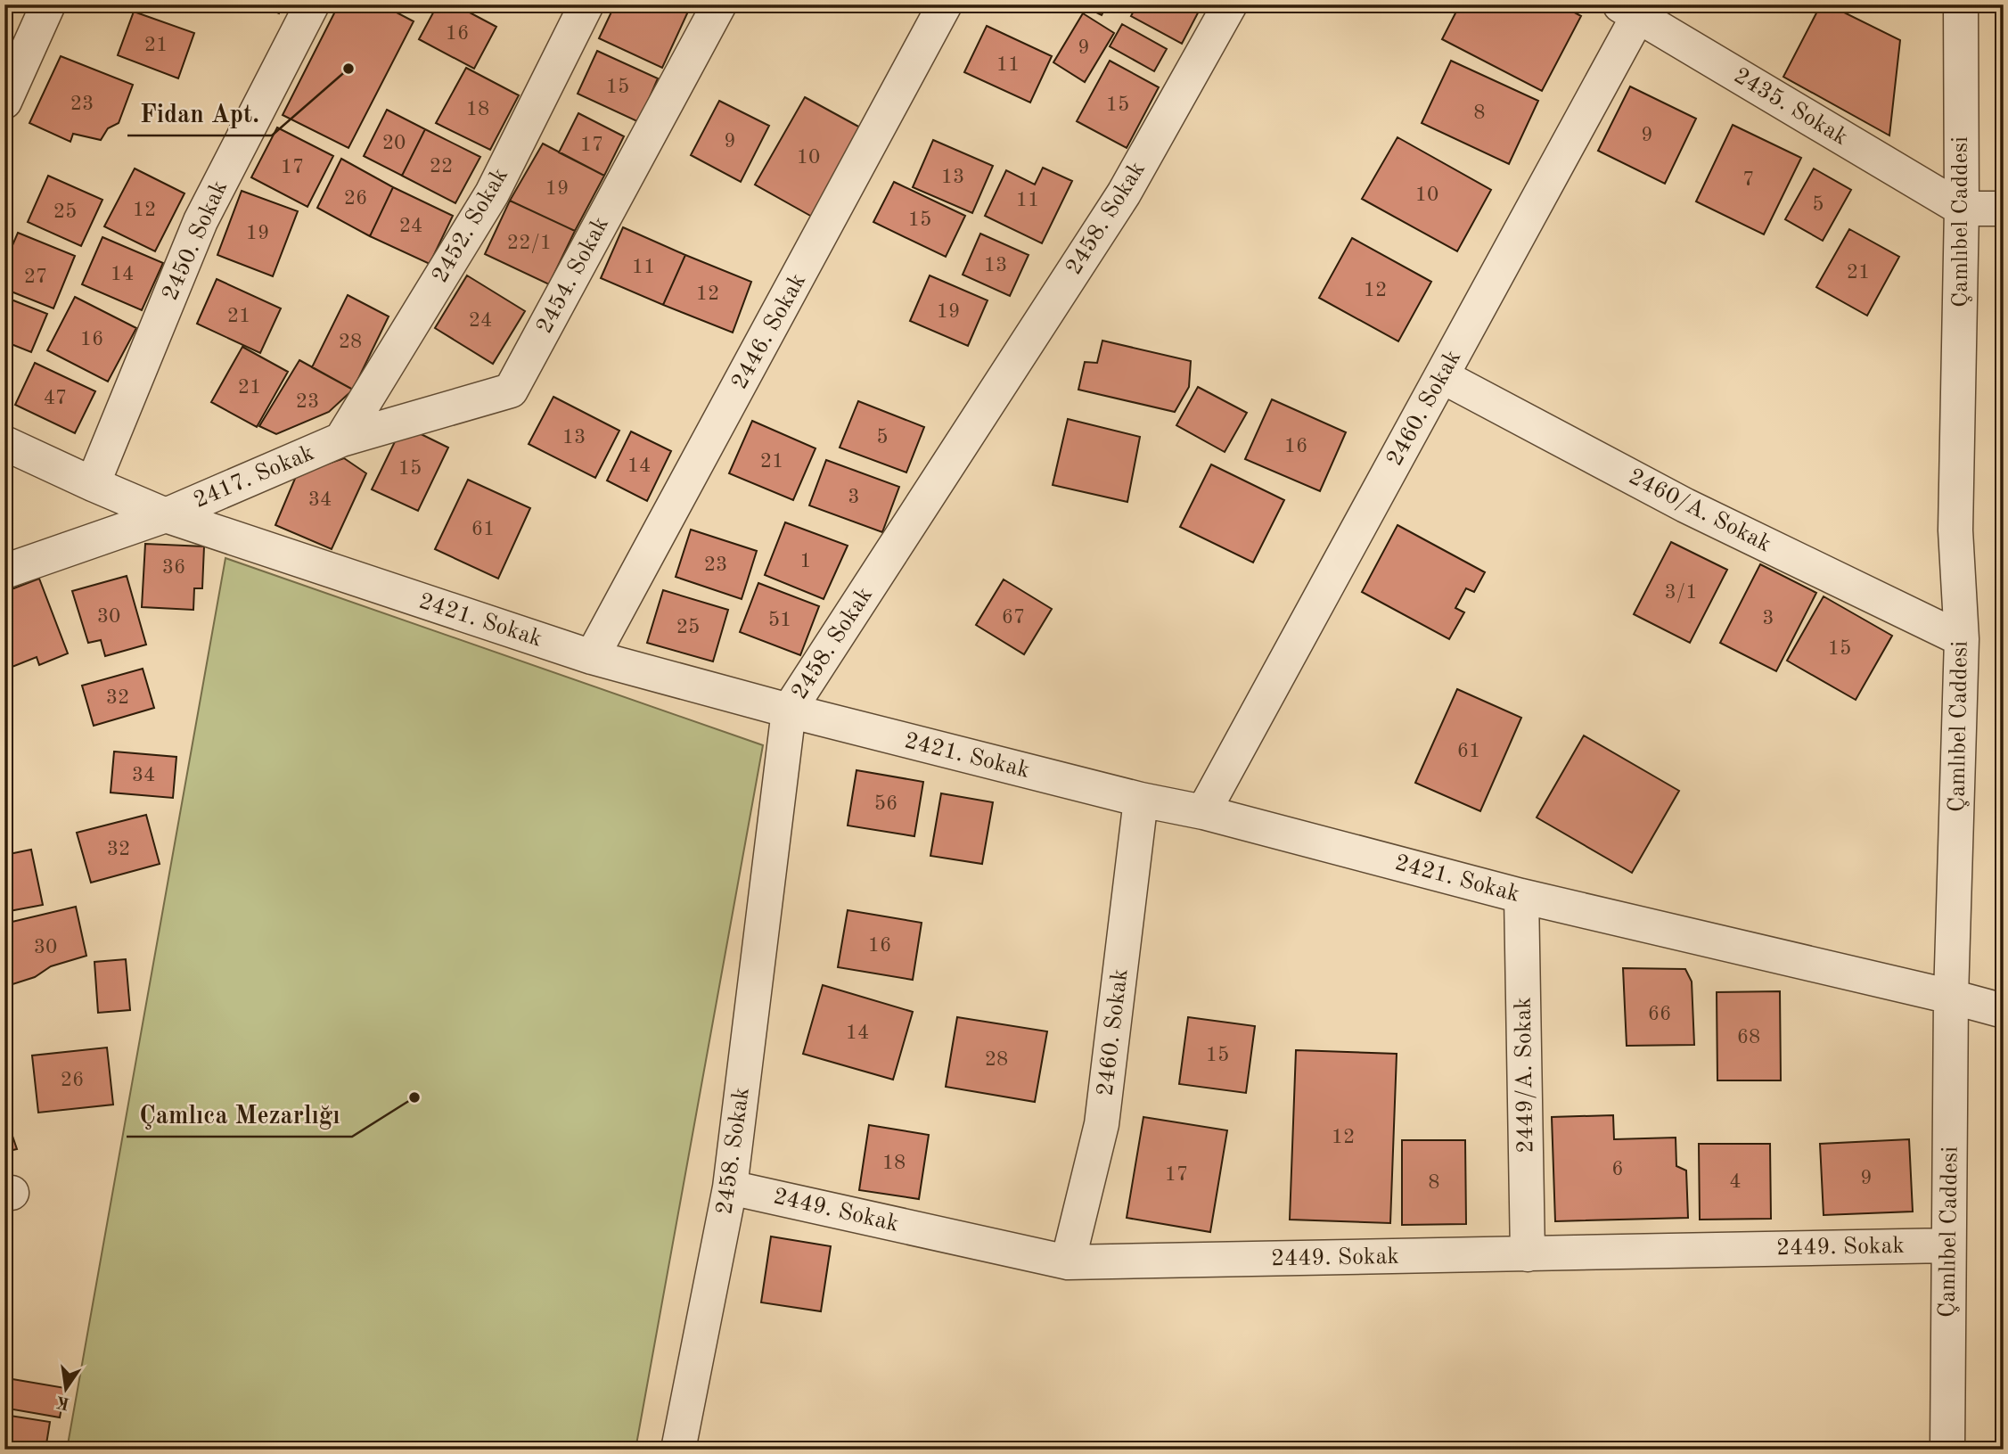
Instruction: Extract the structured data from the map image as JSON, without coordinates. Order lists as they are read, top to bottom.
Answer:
{
  "streets": {
    "street": [
      "2435. Sokak",
      "2458. Sokak",
      "Çamlıbel Caddesi",
      "2452. Sokak",
      "2450. Sokak",
      "2454. Sokak",
      "2446. Sokak",
      "2460. Sokak",
      "2417. Sokak",
      "2460/A. Sokak",
      "2421. Sokak",
      "2449/A. Sokak",
      "2449. Sokak"
    ]
  },
  "crossings": [
    ["2435. Sokak", "Çamlıbel Caddesi"],
    ["2435. Sokak", "2460. Sokak"],
    ["2458. Sokak", "2421. Sokak"],
    ["2458. Sokak", "2449. Sokak"],
    ["Çamlıbel Caddesi", "2460/A. Sokak"],
    ["Çamlıbel Caddesi", "2421. Sokak"],
    ["Çamlıbel Caddesi", "2449. Sokak"],
    ["2452. Sokak", "2454. Sokak"],
    ["2452. Sokak", "2417. Sokak"],
    ["2450. Sokak", "2421. Sokak"],
    ["2454. Sokak", "2417. Sokak"],
    ["2446. Sokak", "2421. Sokak"],
    ["2460. Sokak", "2460/A. Sokak"],
    ["2460. Sokak", "2421. Sokak"],
    ["2460. Sokak", "2449. Sokak"],
    ["2417. Sokak", "2421. Sokak"],
    ["2421. Sokak", "2449/A. Sokak"],
    ["2449/A. Sokak", "2449. Sokak"]
  ],
  "places": ["Fidan Apt.", "Çamlıca Mezarlığı"],
  "house_numbers": [
    "16",
    "21",
    "9",
    "11",
    "15",
    "23",
    "15",
    "18",
    "8",
    "9",
    "9",
    "20",
    "17",
    "10",
    "22",
    "17",
    "13",
    "7",
    "19",
    "10",
    "26",
    "11",
    "5",
    "12",
    "25",
    "15",
    "24",
    "19",
    "22/1",
    "13",
    "11",
    "21",
    "14",
    "27",
    "12",
    "12",
    "19",
    "21",
    "24",
    "16",
    "28",
    "21",
    "47",
    "23",
    "13",
    "5",
    "16",
    "21",
    "14",
    "15",
    "3",
    "34",
    "61",
    "1",
    "23",
    "36",
    "3/1",
    "30",
    "67",
    "3",
    "51",
    "25",
    "15",
    "32",
    "61",
    "34",
    "56",
    "32",
    "16",
    "30",
    "66",
    "14",
    "68",
    "15",
    "28",
    "26",
    "12",
    "18",
    "6",
    "17",
    "9",
    "4",
    "8"
  ],
  "north": "bottom"
}
